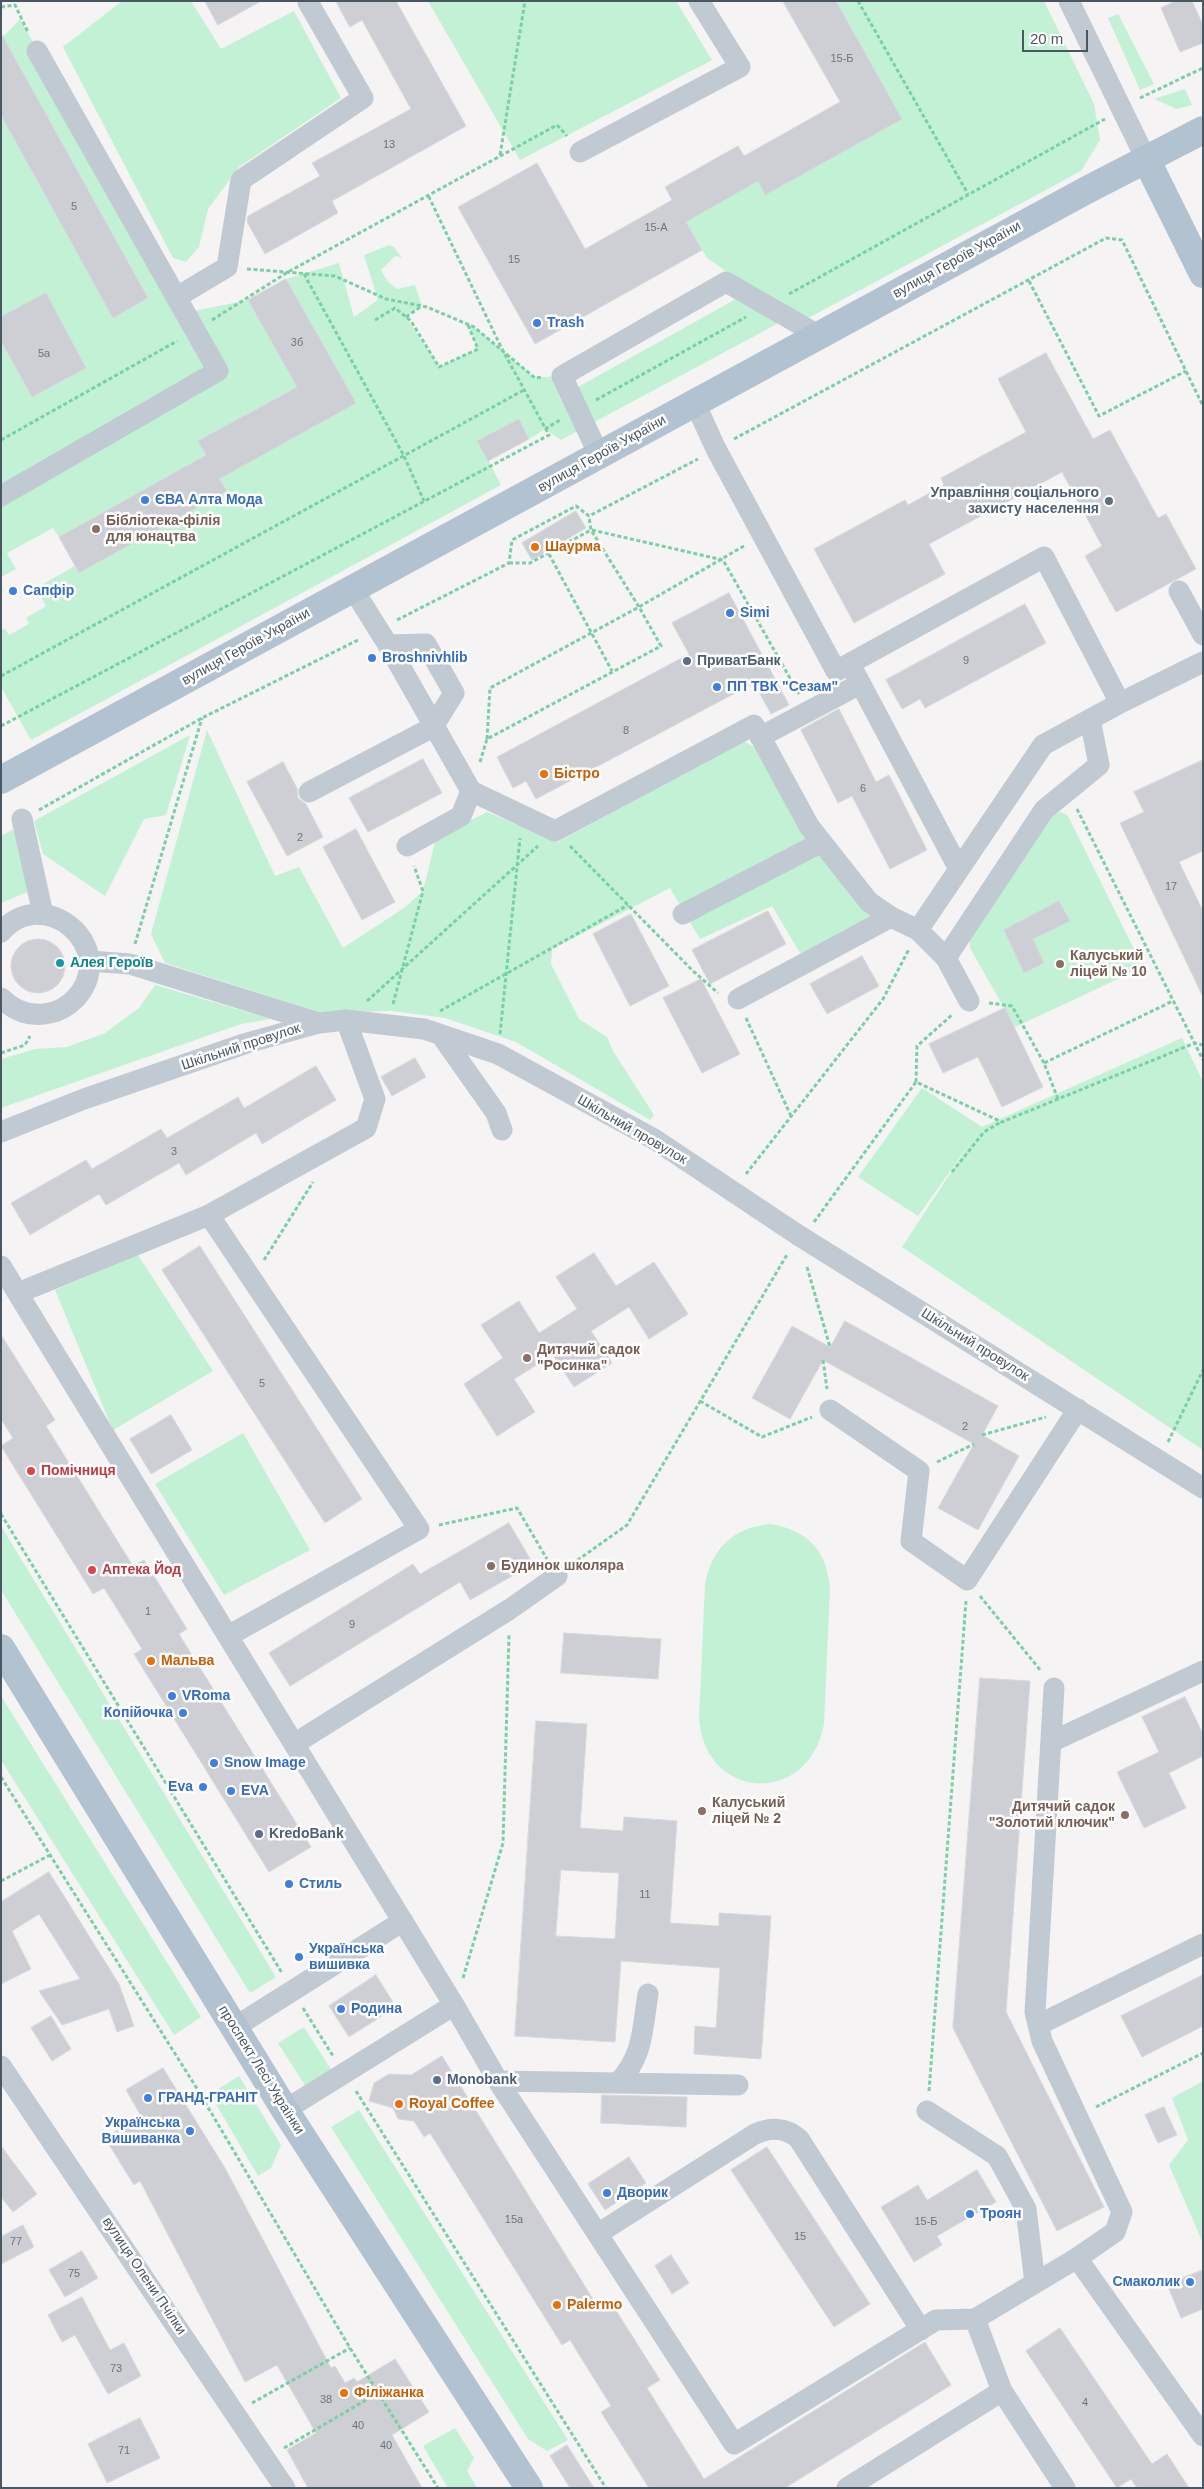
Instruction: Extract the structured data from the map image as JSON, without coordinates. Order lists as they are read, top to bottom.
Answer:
{
  "streets": {
    "main road": ["вулиця Героїв України", "проспект Лесі Українки"],
    "street": ["Шкільний провулок", "вулиця Олени Пчілки"]
  },
  "places": [
    "Trash",
    "ЄВА Алта Мода",
    "Управління соціального захисту населення",
    "Бібліотека-філія для юнацтва",
    "Шаурма",
    "Сапфір",
    "Simi",
    "Broshnivhlib",
    "ПриватБанк",
    "ПП ТВК \"Сезам\"",
    "Бістро",
    "Алея Героїв",
    "Калуський ліцей № 10",
    "Дитячий садок \"Росинка\"",
    "Помічниця",
    "Будинок школяра",
    "Аптека Йод",
    "Мальва",
    "VRoma",
    "Копійочка",
    "Snow Image",
    "Eva",
    "ЕVA",
    "Калуський ліцей № 2",
    "Дитячий садок \"Золотий ключик\"",
    "KredoBank",
    "Стиль",
    "Українська вишивка",
    "Родина",
    "Monobank",
    "ГРАНД-ГРАНІТ",
    "Royal Coffee",
    "Українська Вишиванка",
    "Дворик",
    "Троян",
    "Смаколик",
    "Palermo",
    "Філіжанка"
  ],
  "house_numbers": [
    "15-Б",
    "13",
    "5",
    "15-А",
    "15",
    "3б",
    "5а",
    "9",
    "8",
    "6",
    "2",
    "17",
    "3",
    "5",
    "2",
    "1",
    "9",
    "11",
    "15а",
    "15-Б",
    "15",
    "77",
    "75",
    "73",
    "38",
    "4",
    "40",
    "40",
    "71"
  ],
  "scale_bar": "20 m"
}
